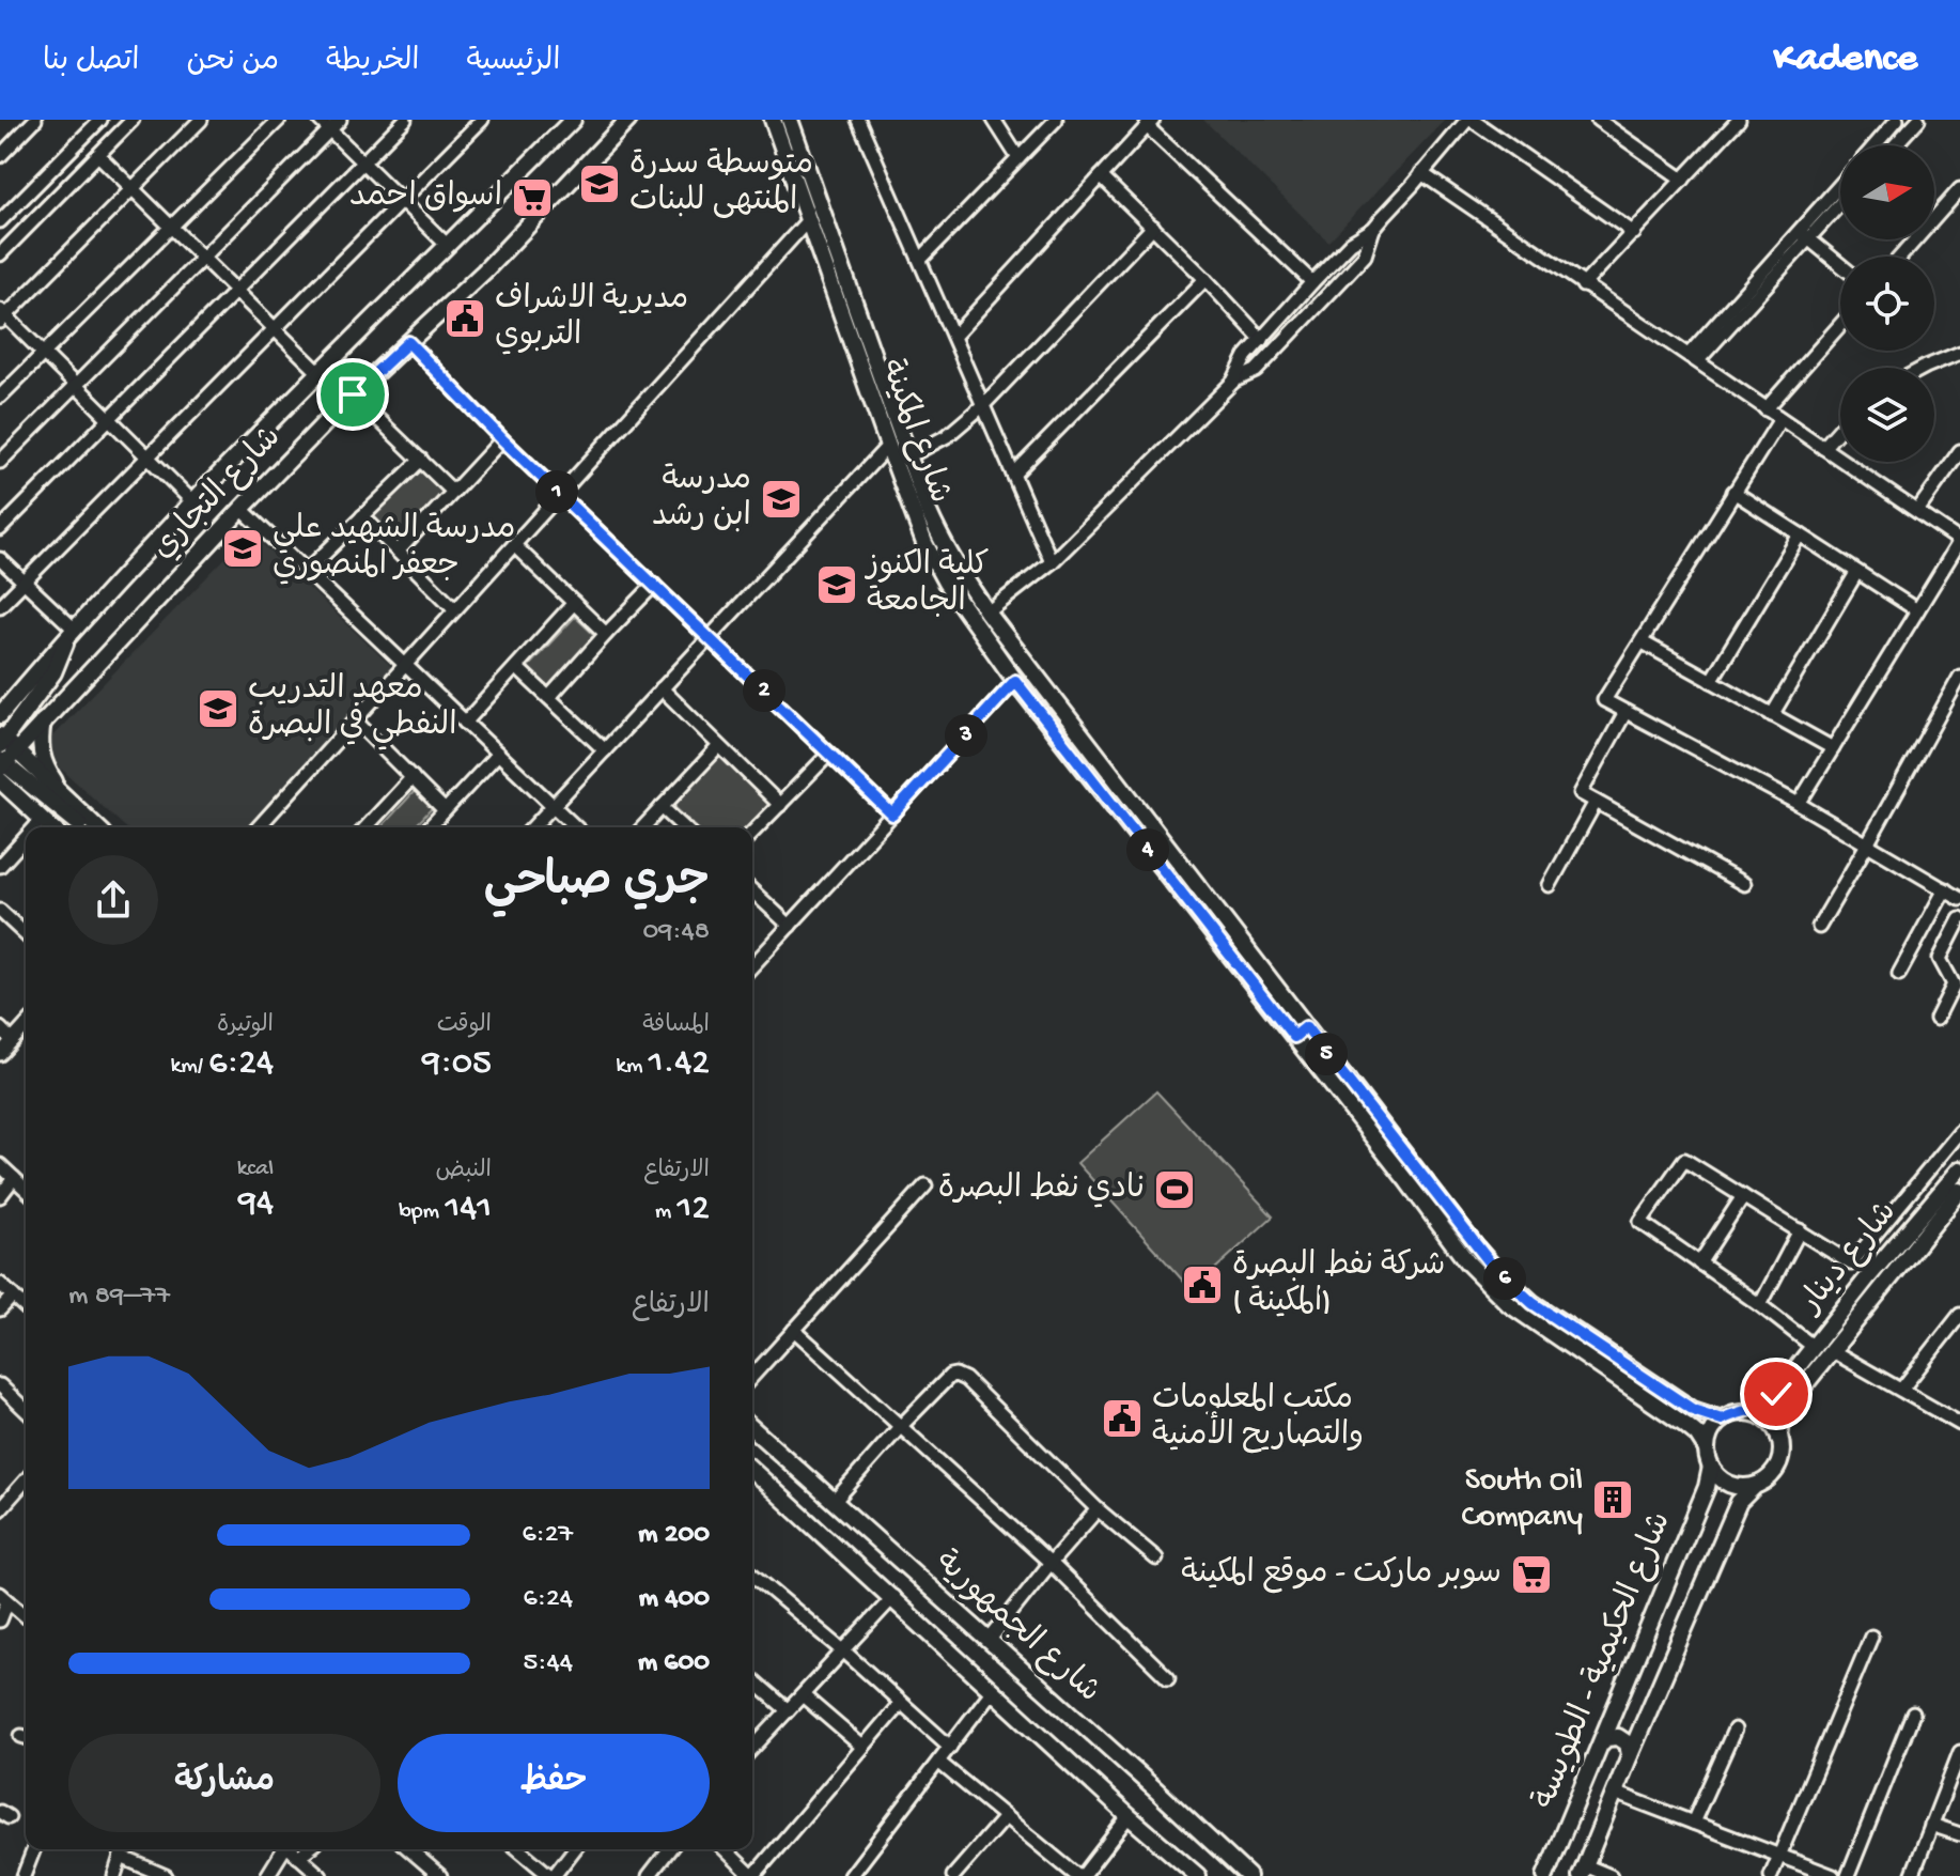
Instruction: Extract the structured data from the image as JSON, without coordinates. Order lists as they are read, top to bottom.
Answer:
{
  "streets": {
    "main road": [
      "شارع المكينة",
      "شارع التجاري",
      "شارع دينار",
      "شارع الجمهورية",
      "شارع الحكيمية - الطويسة"
    ]
  },
  "crossings": [
    ["شارع المكينة", "شارع دينار"],
    ["شارع المكينة", "شارع الحكيمية - الطويسة"],
    ["شارع دينار", "شارع الحكيمية - الطويسة"]
  ],
  "places": {
    "school or university": [
      "متوسطة سدرة المنتهى للبنات",
      "مدرسة ابن رشد",
      "مدرسة الشهيد علي جعفر المنصوري",
      "كلية الكنوز الجامعة",
      "معهد التدريب النفطي في البصرة"
    ],
    "supermarket": ["اسواق احمد", "سوبر ماركت - موقع المكينة"],
    "public building": ["مديرية الاشراف التربوي", "شركة نفط البصرة ( المكينة)", "مكتب المعلومات والتصاريح الأمنية"],
    "sports": ["نادي نفط البصرة"],
    "building": ["South Oil Company"]
  },
  "north": "right",
  "page": {
    "header": "Kadence",
    "nav": [
      "الرئيسية",
      "الخريطة",
      "من نحن",
      "اتصل بنا"
    ],
    "pins": [
      "1",
      "2",
      "3",
      "4",
      "5",
      "6"
    ],
    "heading": ["جري صباحي", "09:48"],
    "stats": [
      ["المسافة", "1.42 km"],
      ["الوقت", "9:05"],
      ["الوتيرة", "6:24 /km"],
      ["الارتفاع", "12 m"],
      ["النبض", "141 bpm"],
      ["kcal", "94"]
    ],
    "chart": ["الارتفاع", "77–89 m"],
    "list": [
      {
        "name": "200 m",
        "note": "6:27"
      },
      {
        "name": "400 m",
        "note": "6:24"
      },
      {
        "name": "600 m",
        "note": "5:44"
      }
    ],
    "buttons": ["حفظ", "مشاركة"]
  }
}
